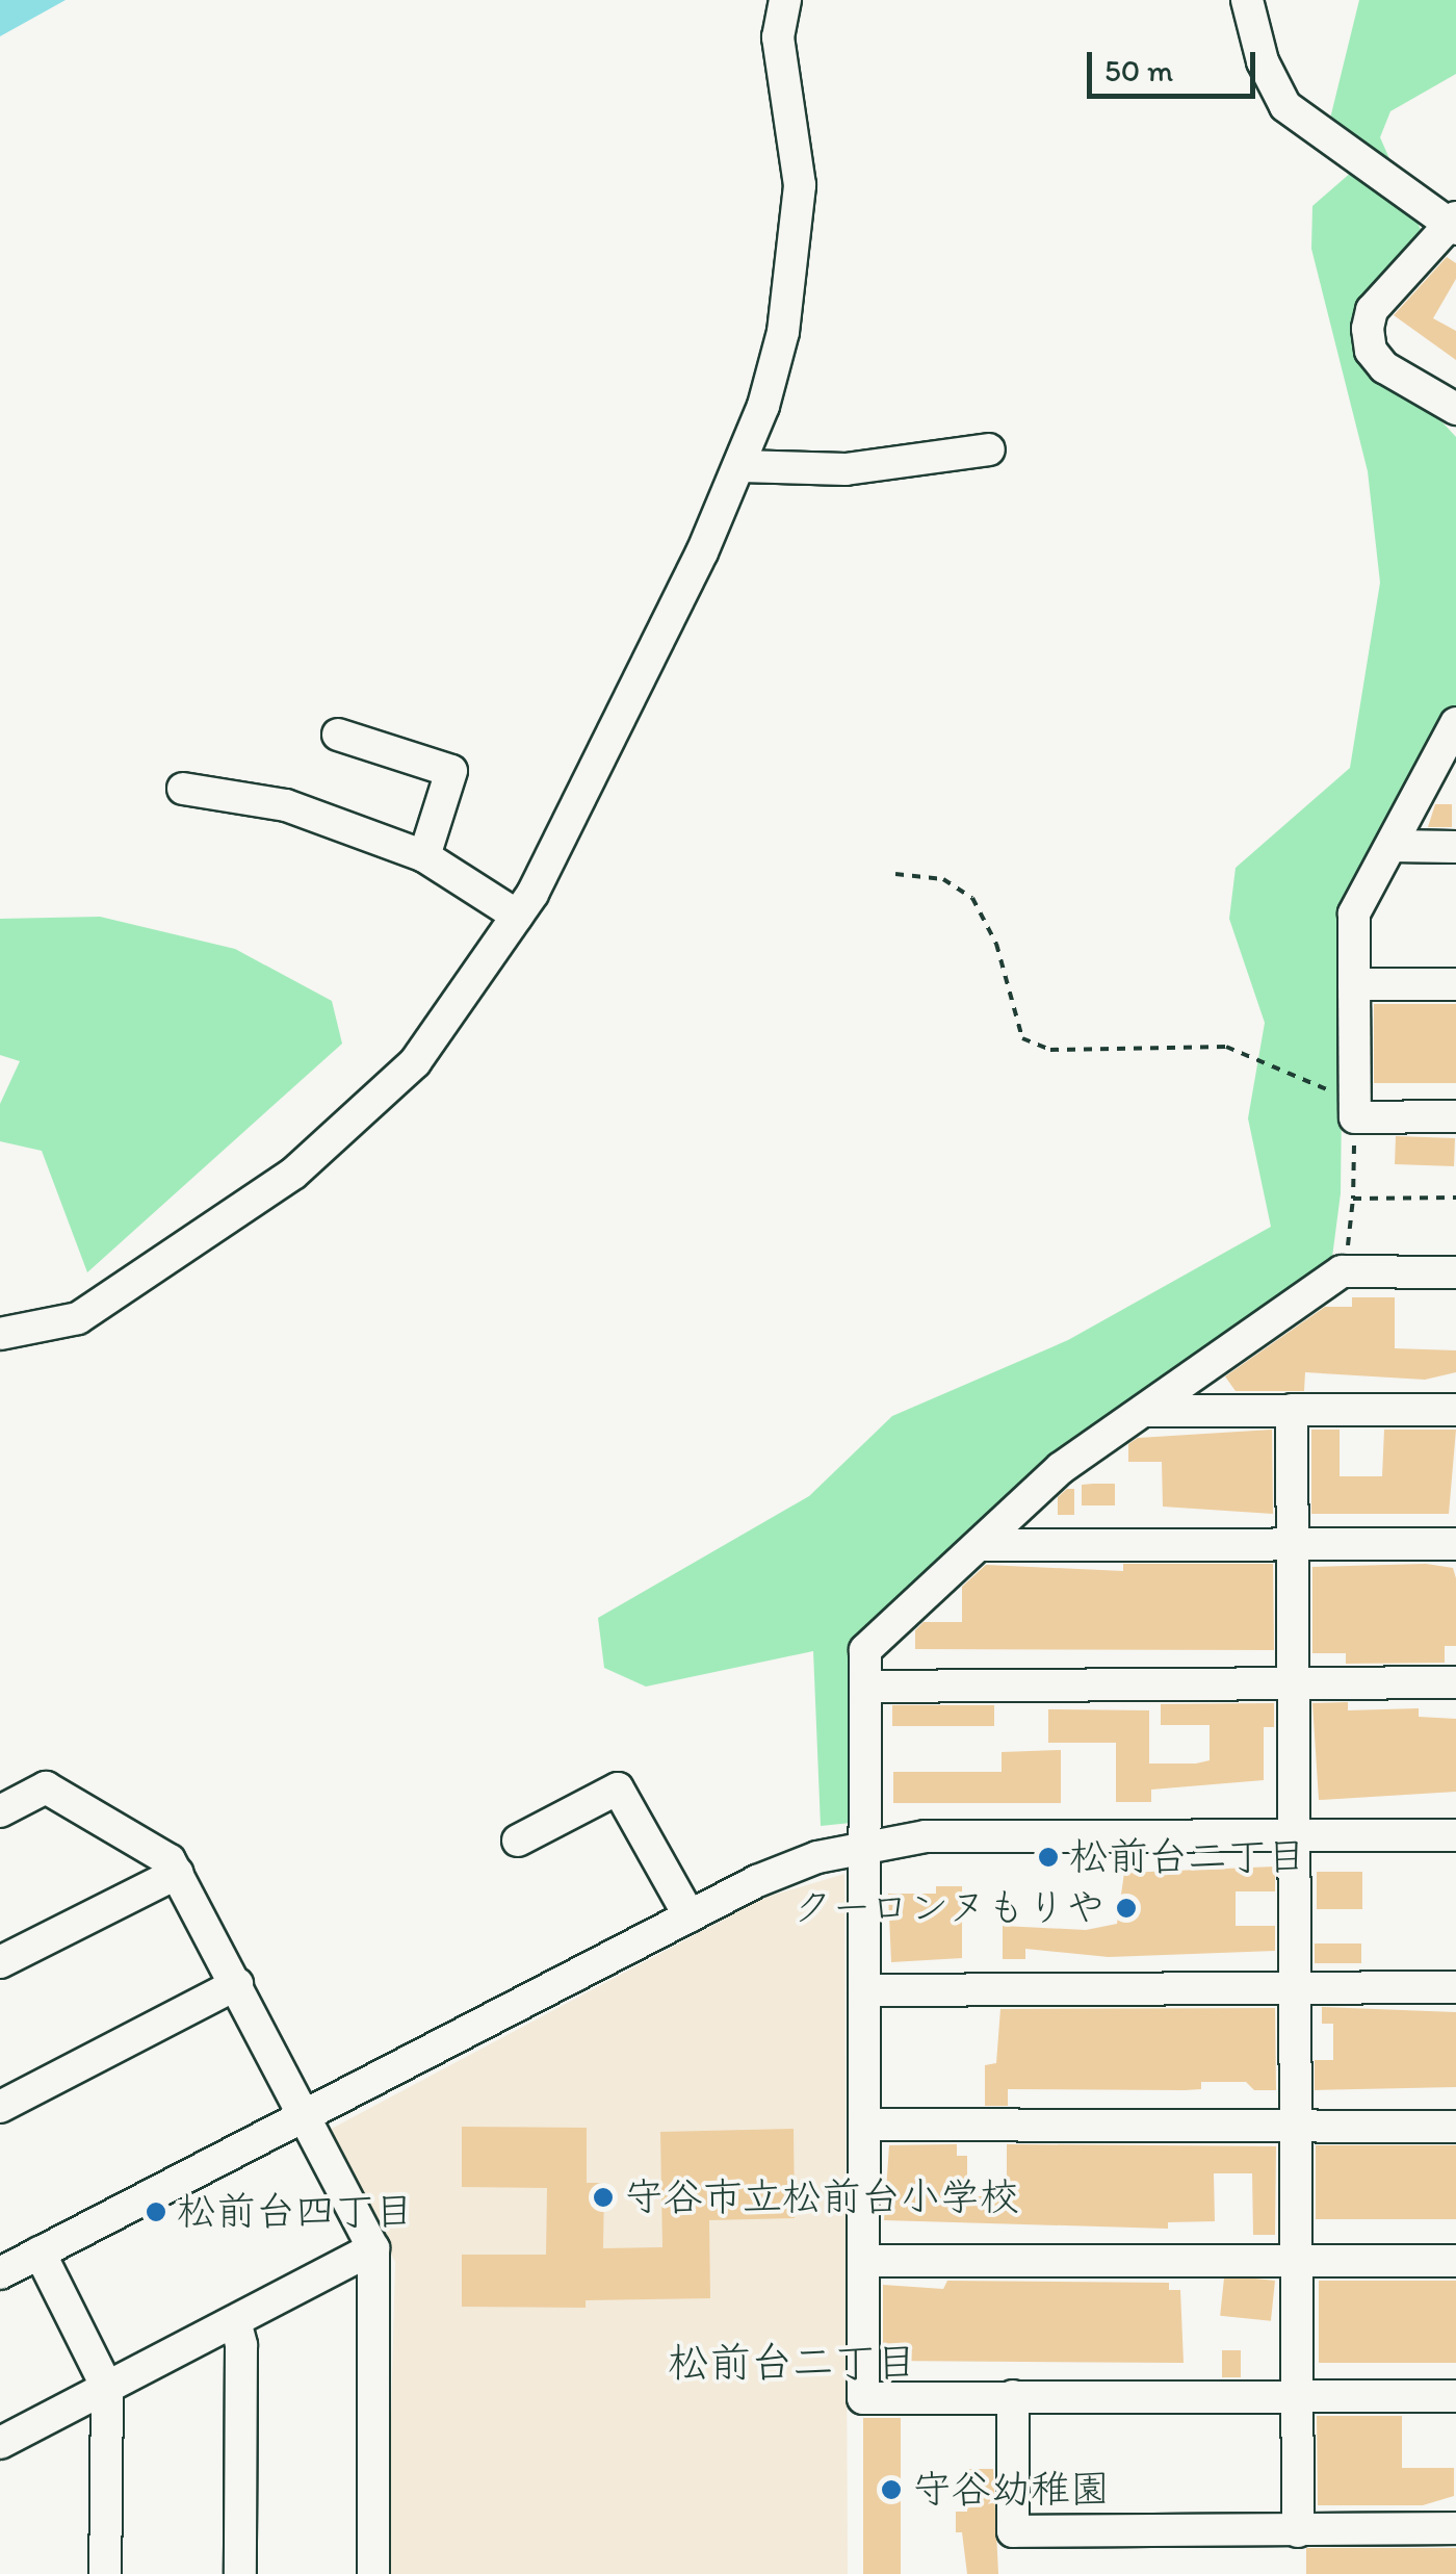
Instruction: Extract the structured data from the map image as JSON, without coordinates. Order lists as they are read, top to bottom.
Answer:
{
  "districts": ["松前台二丁目"],
  "places": [
    "松前台二丁目",
    "クーロンヌもりや",
    "守谷市立松前台小学校",
    "松前台四丁目",
    "守谷幼稚園"
  ],
  "scale_bar": "50 m"
}
